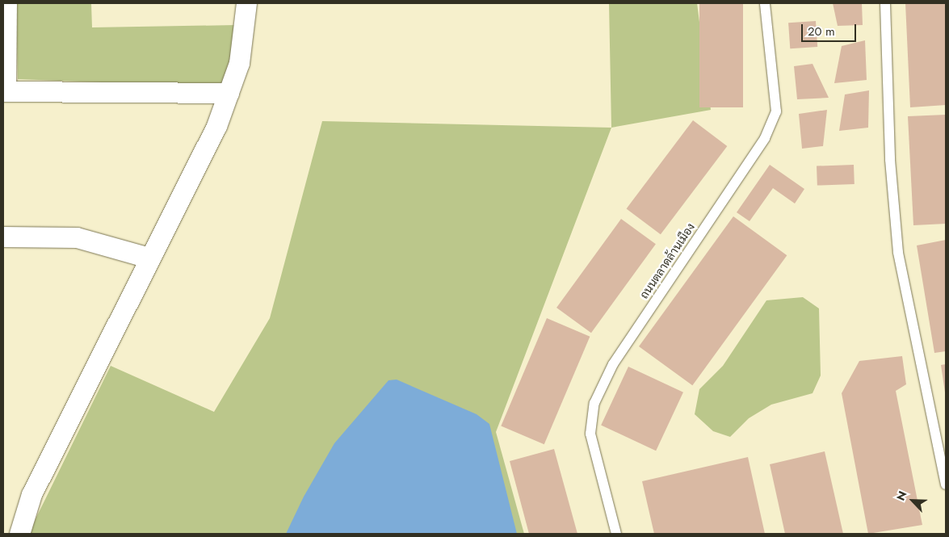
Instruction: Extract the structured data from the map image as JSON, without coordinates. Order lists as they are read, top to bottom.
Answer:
{
  "streets": {
    "lane": ["ถนนตลาดล้านเมือง"]
  },
  "scale_bar": "20 m",
  "north": "top left"
}
